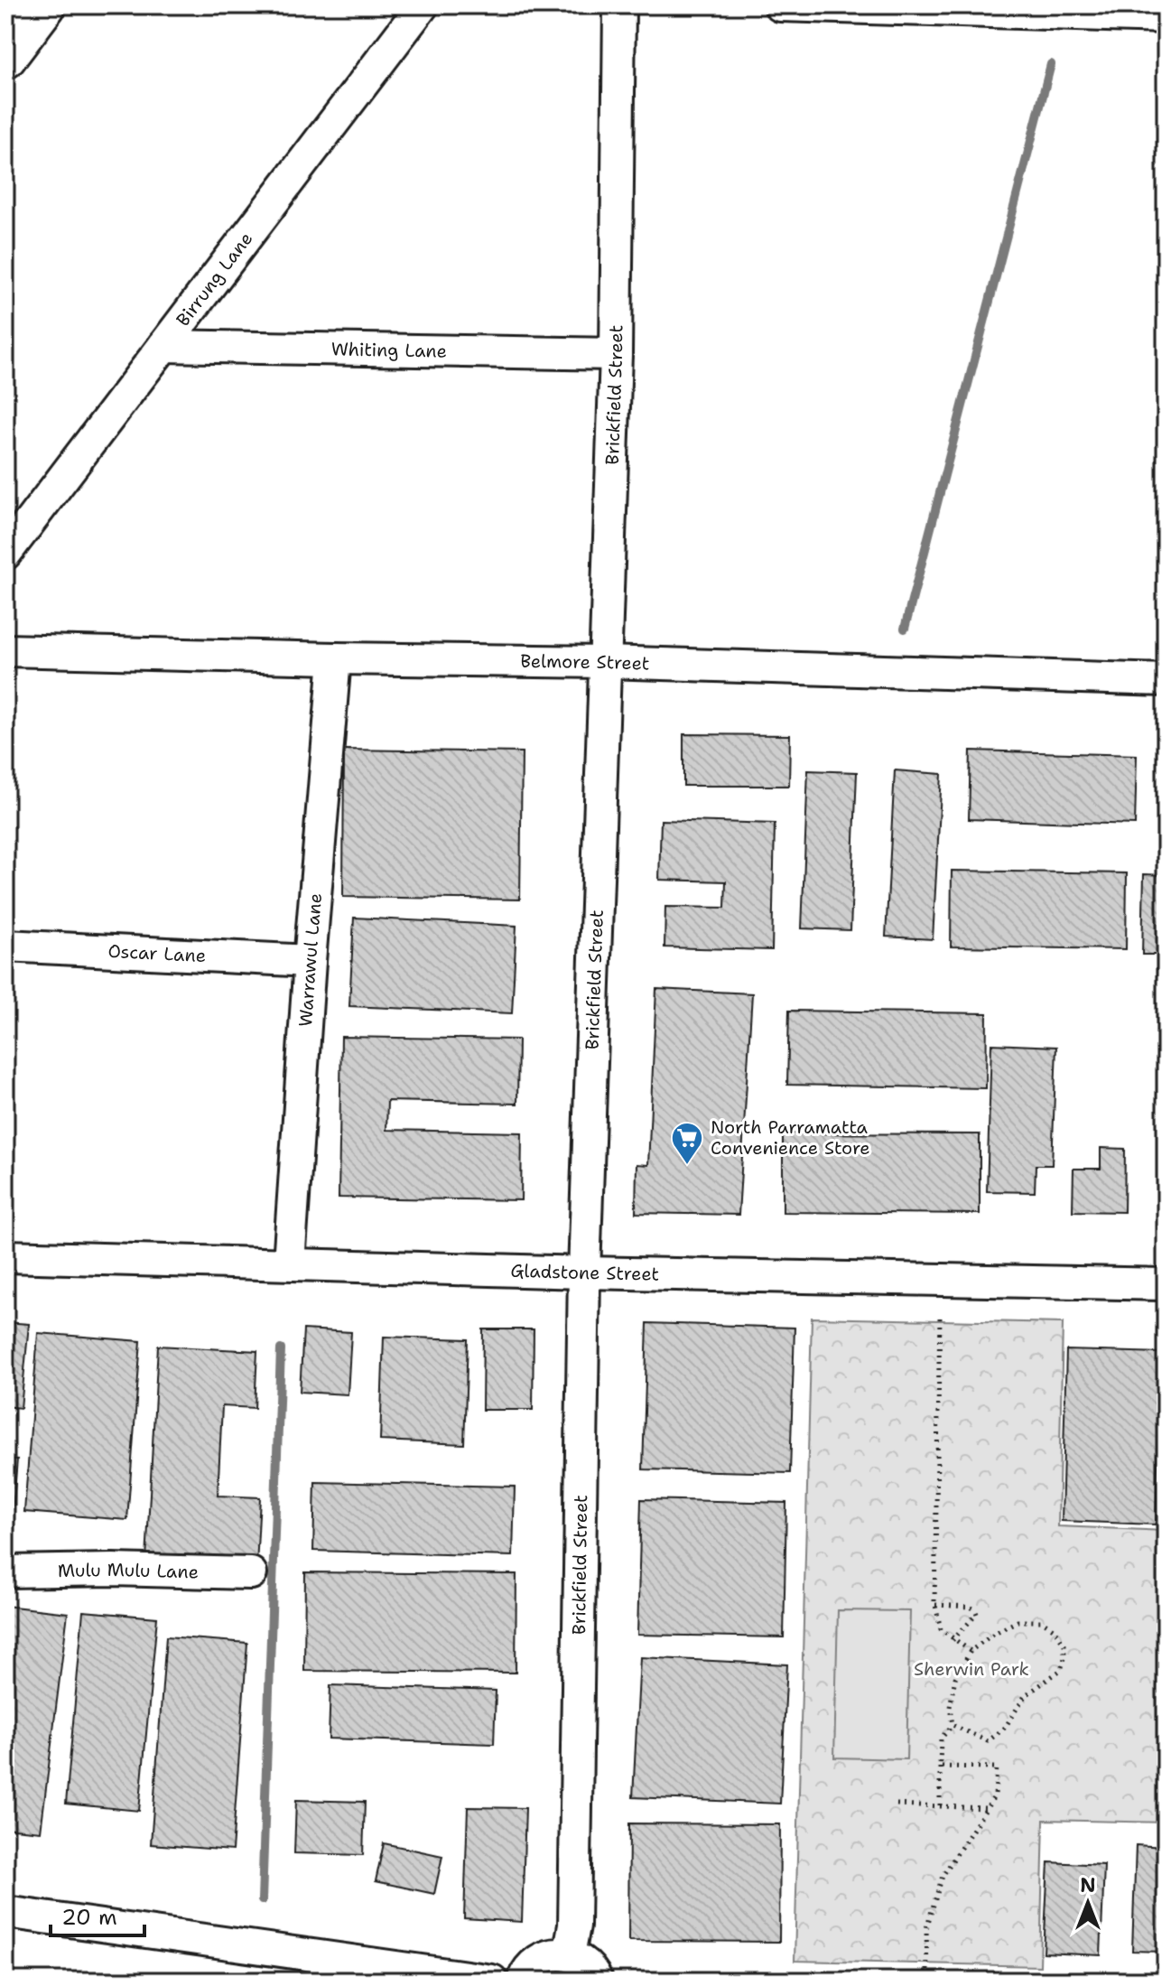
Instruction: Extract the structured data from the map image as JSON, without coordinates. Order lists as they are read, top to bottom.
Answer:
{
  "streets": {
    "street": [
      "Birrung Lane",
      "Whiting Lane",
      "Brickfield Street",
      "Belmore Street",
      "Oscar Lane",
      "Warrawul Lane",
      "Gladstone Street",
      "Mulu Mulu Lane"
    ]
  },
  "crossings": [
    ["Birrung Lane", "Whiting Lane"],
    ["Whiting Lane", "Brickfield Street"],
    ["Brickfield Street", "Belmore Street"],
    ["Brickfield Street", "Gladstone Street"],
    ["Belmore Street", "Warrawul Lane"],
    ["Oscar Lane", "Warrawul Lane"],
    ["Warrawul Lane", "Gladstone Street"]
  ],
  "parks": ["Sherwin Park"],
  "places": {
    "supermarket": ["North Parramatta Convenience Store"]
  },
  "scale_bar": "20 m",
  "north": "top"
}
